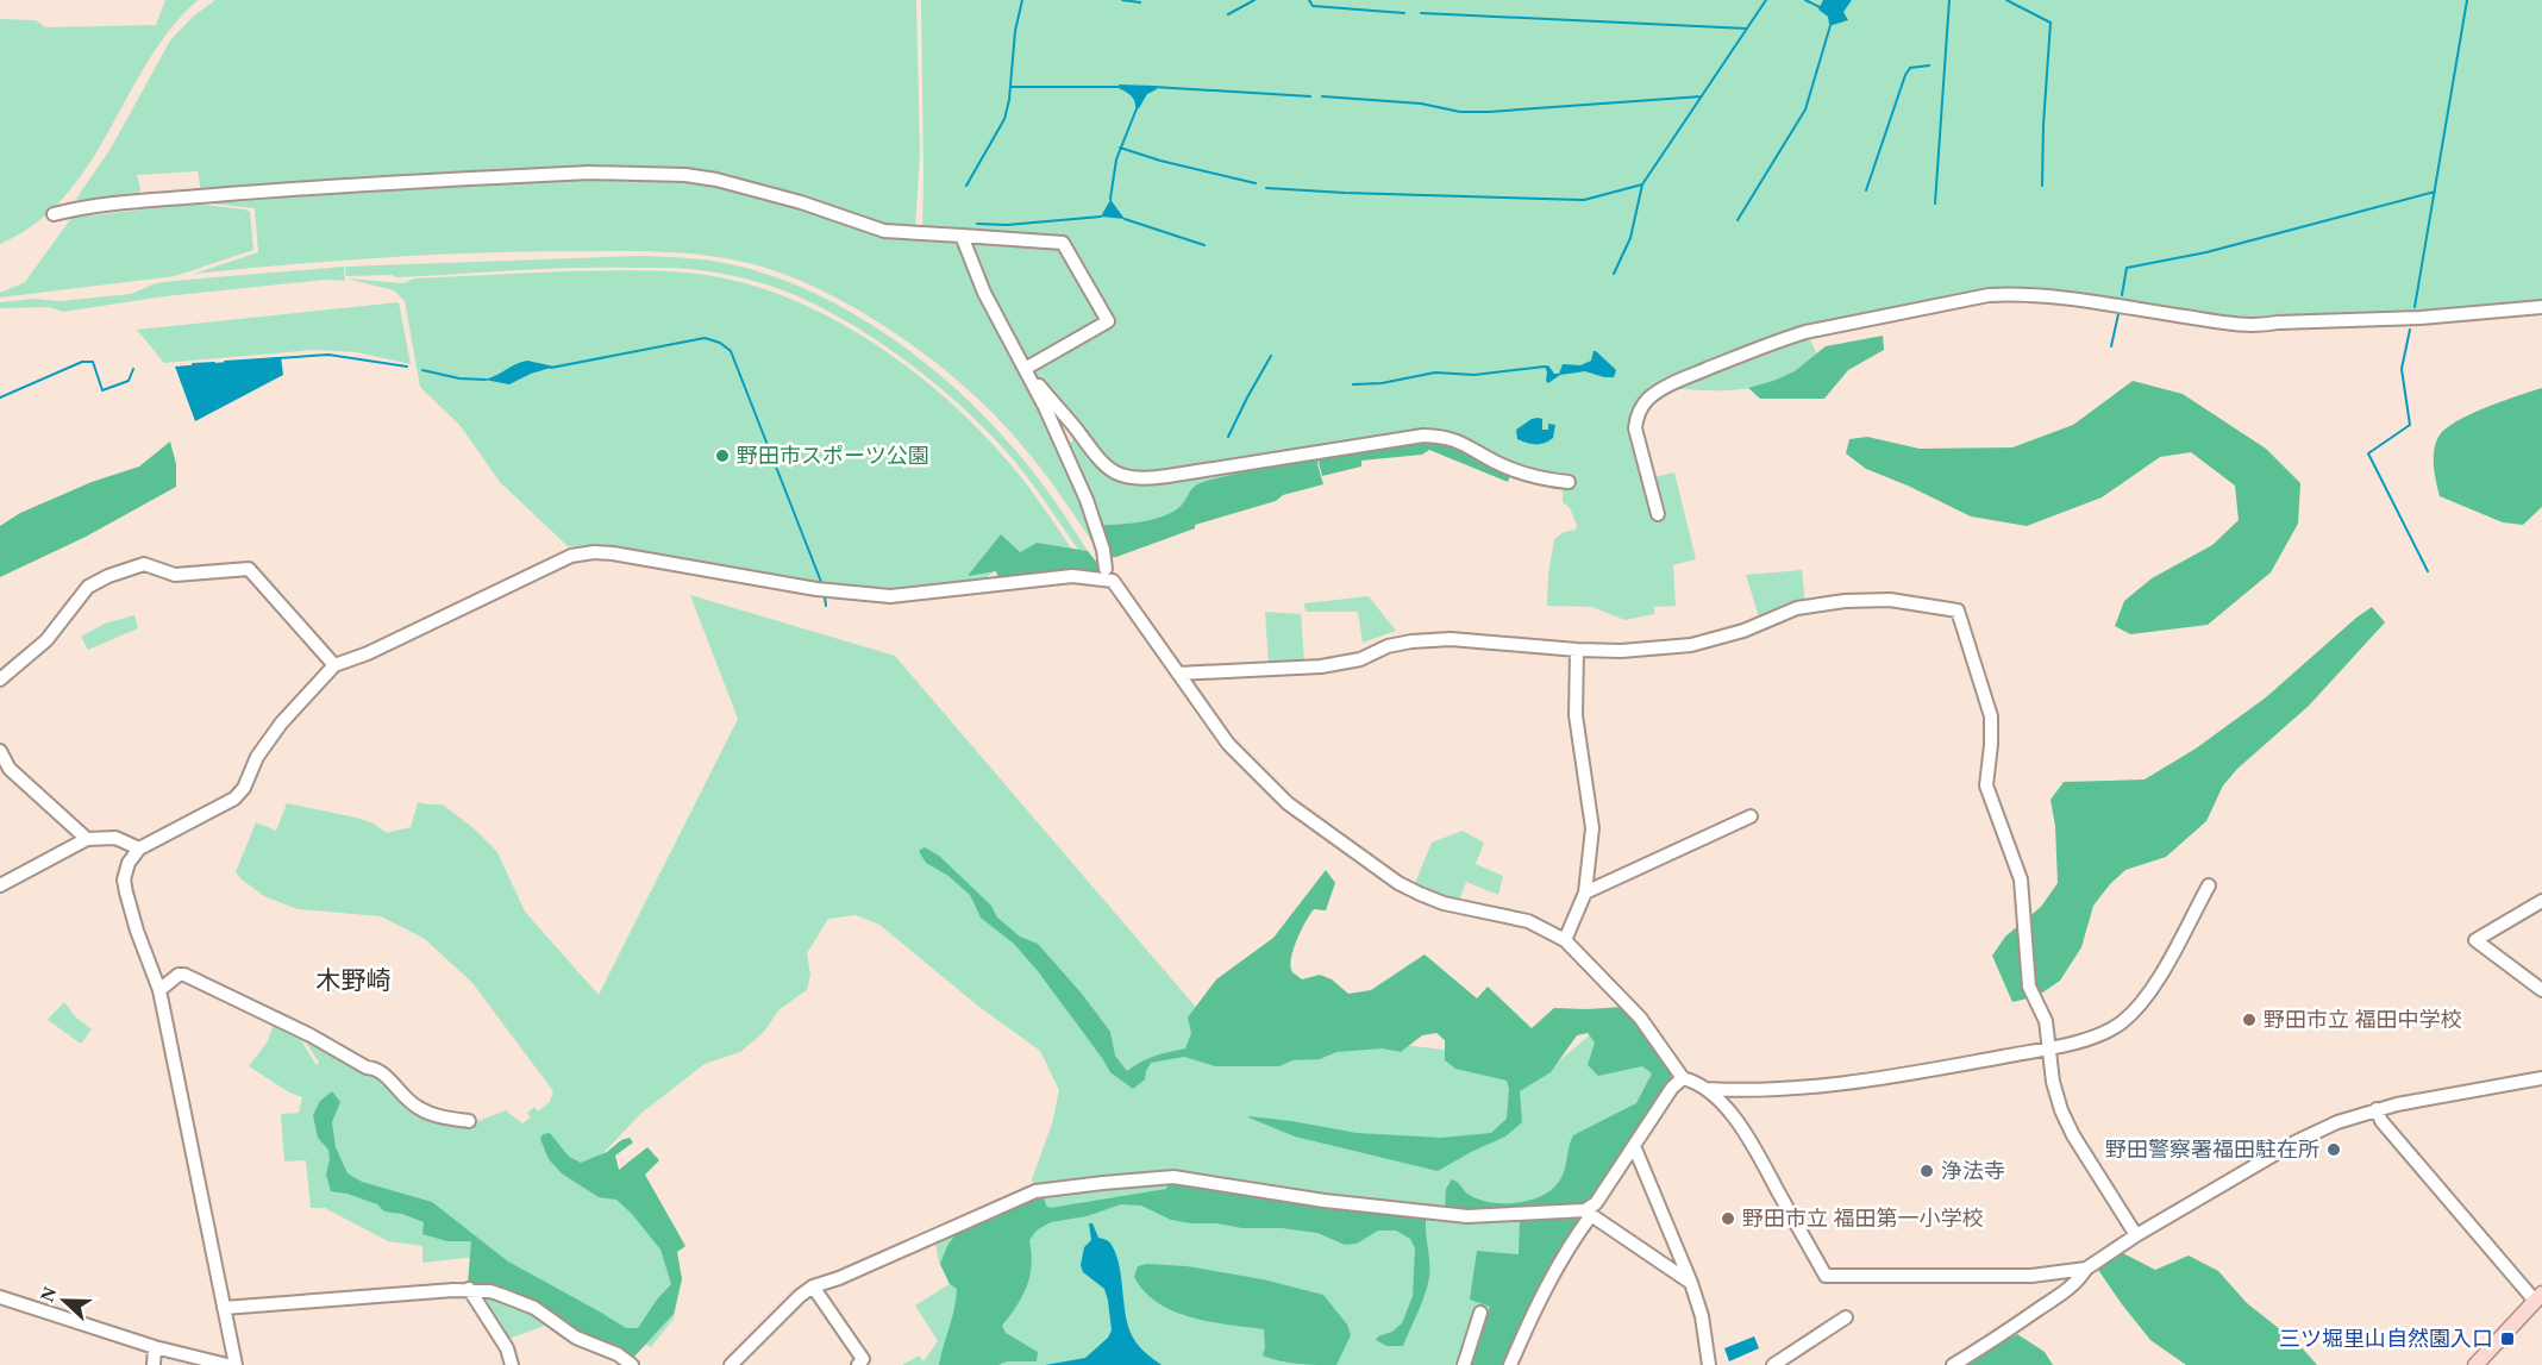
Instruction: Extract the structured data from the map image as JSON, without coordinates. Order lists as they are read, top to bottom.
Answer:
{
  "districts": ["木野崎"],
  "places": {
    "other": [
      "野田市スポーツ公園",
      "野田市立 福田中学校",
      "野田警察署福田駐在所",
      "浄法寺",
      "野田市立 福田第一小学校"
    ],
    "transit": ["三ツ堀里山自然園入口"]
  },
  "north": "left"
}
